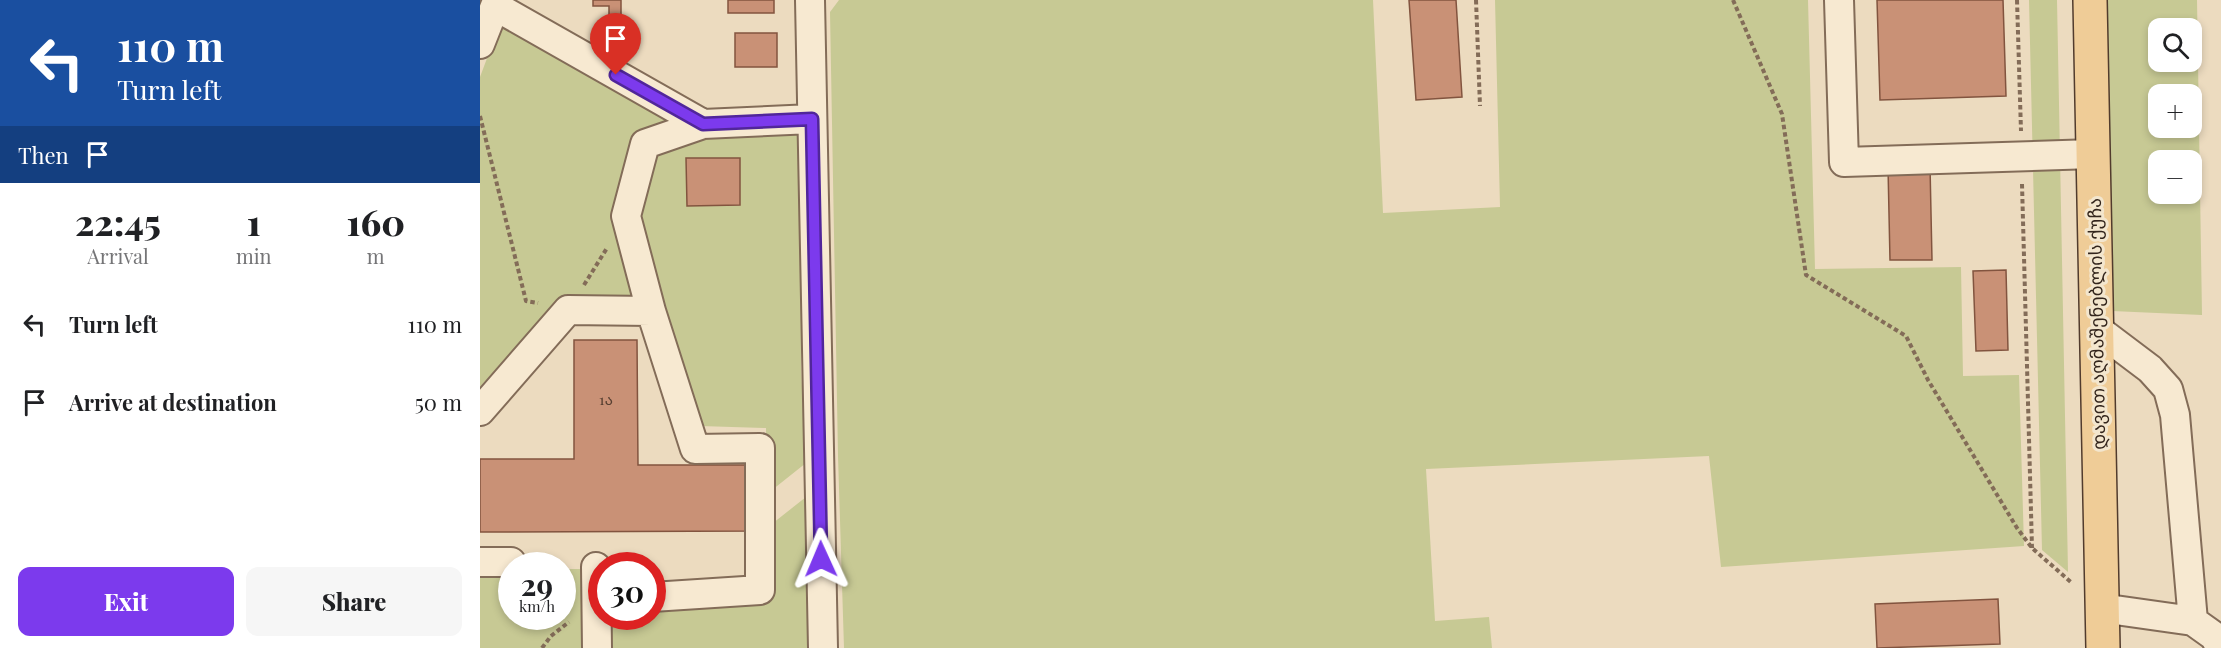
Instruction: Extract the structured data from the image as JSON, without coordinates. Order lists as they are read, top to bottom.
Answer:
{
  "streets": {
    "main road": ["დავით აღმაშენებლის ქუჩა"]
  },
  "house_numbers": ["1ა"],
  "page": {
    "turn": ["110 m", "Turn left"],
    "map_buttons": ["+", "−"],
    "then": "Then",
    "eta": [
      "22:45",
      "Arrival",
      "1",
      "min",
      "160",
      "m"
    ],
    "list": [
      {
        "name": "Turn left",
        "value": "110 m"
      },
      {
        "name": "Arrive at destination",
        "value": "50 m"
      }
    ],
    "speed": "29 km/h",
    "limit": "30",
    "buttons": ["Exit", "Share"]
  }
}
